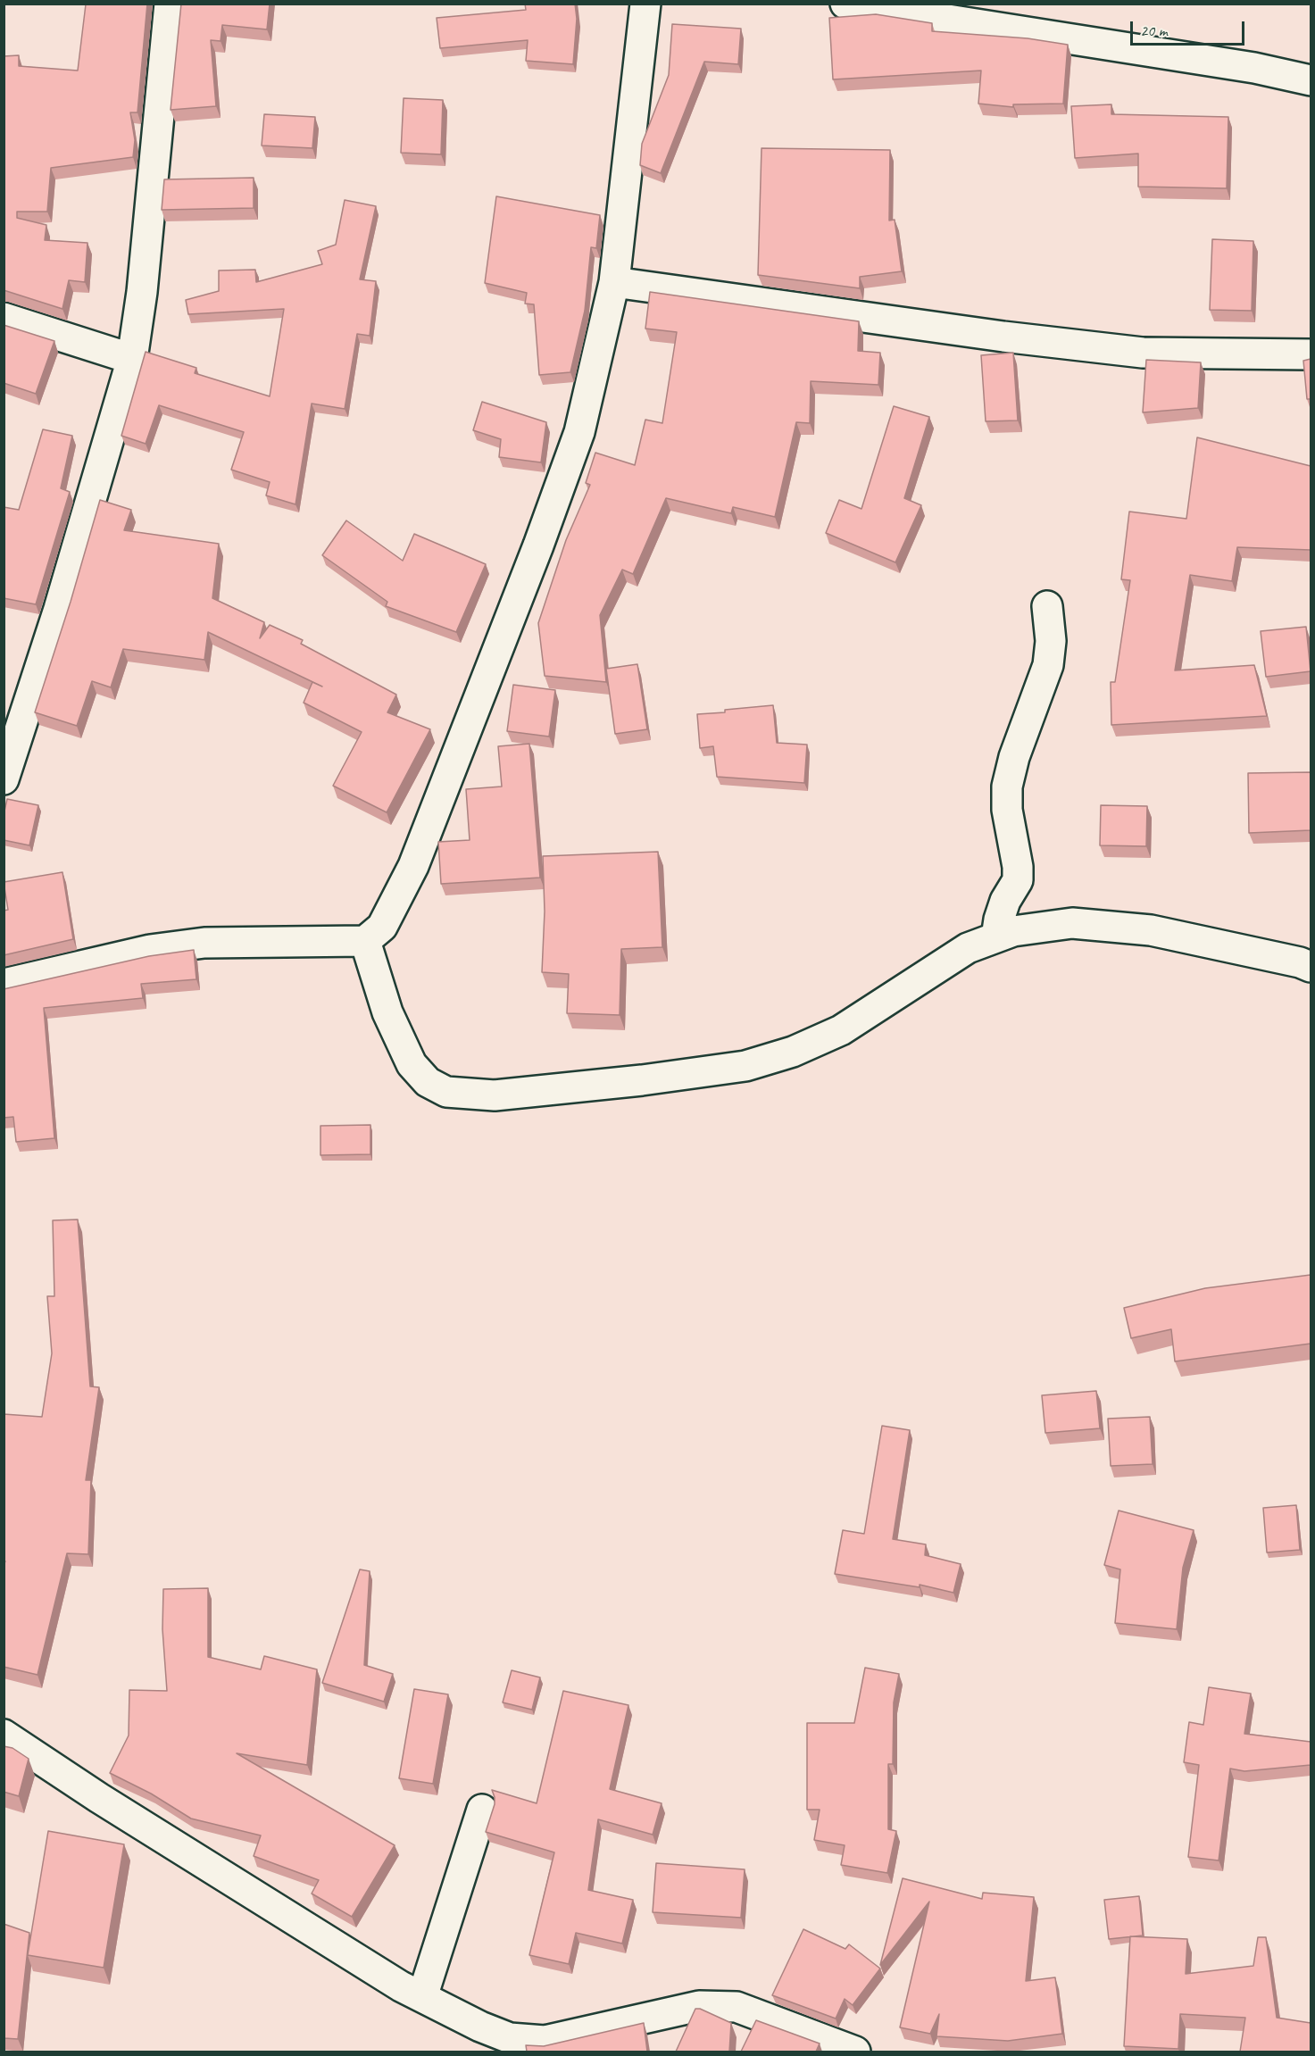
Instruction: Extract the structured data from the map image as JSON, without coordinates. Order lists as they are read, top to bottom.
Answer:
{
  "scale_bar": "20 m"
}
